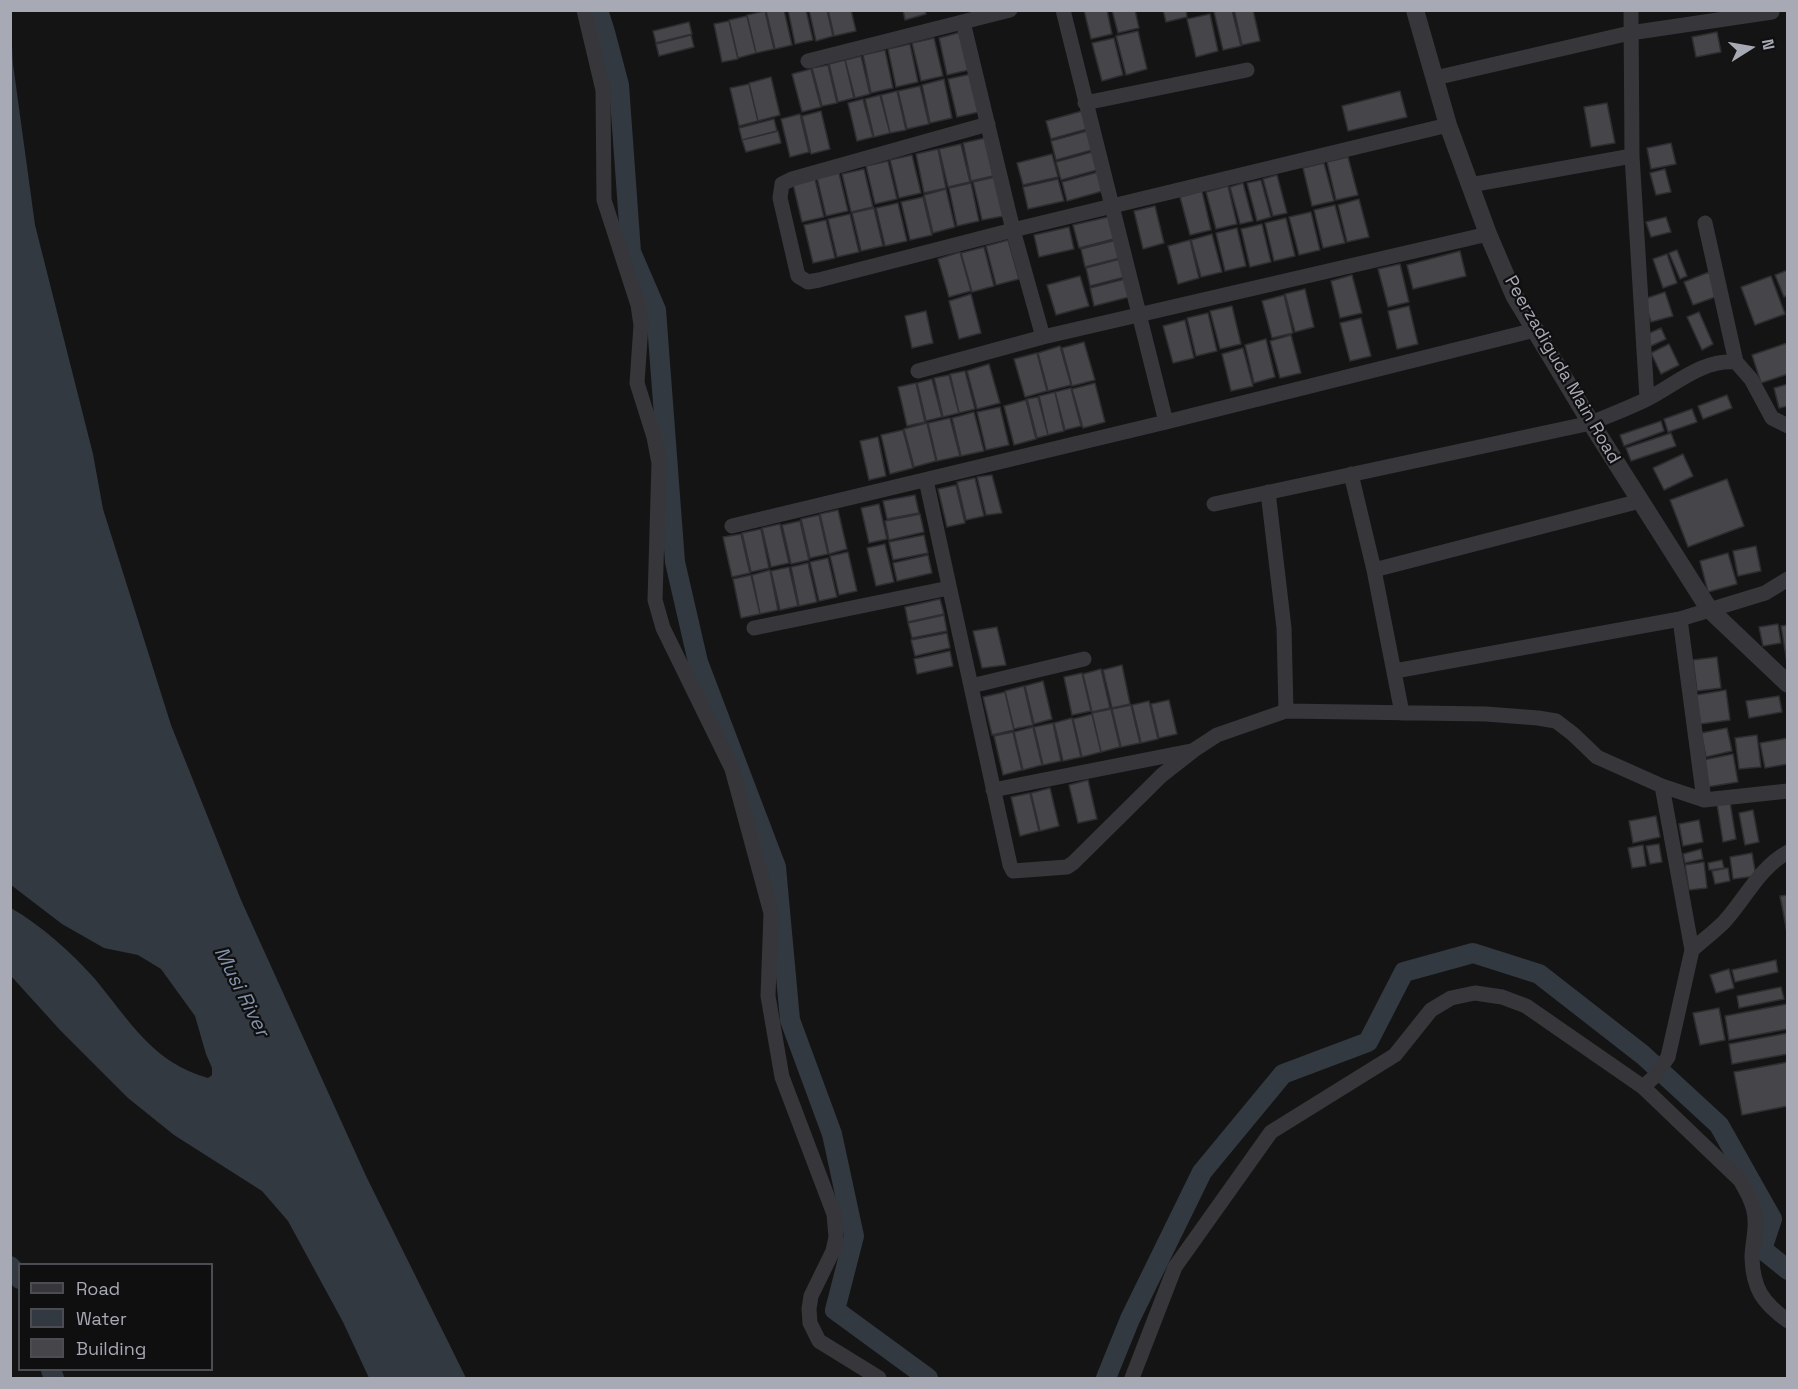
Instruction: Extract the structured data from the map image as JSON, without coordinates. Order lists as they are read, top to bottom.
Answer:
{
  "streets": {
    "street": ["Peerzadiguda Main Road"]
  },
  "water": ["Musi River"],
  "legend": ["Road", "Water", "Building"],
  "north": "right"
}
